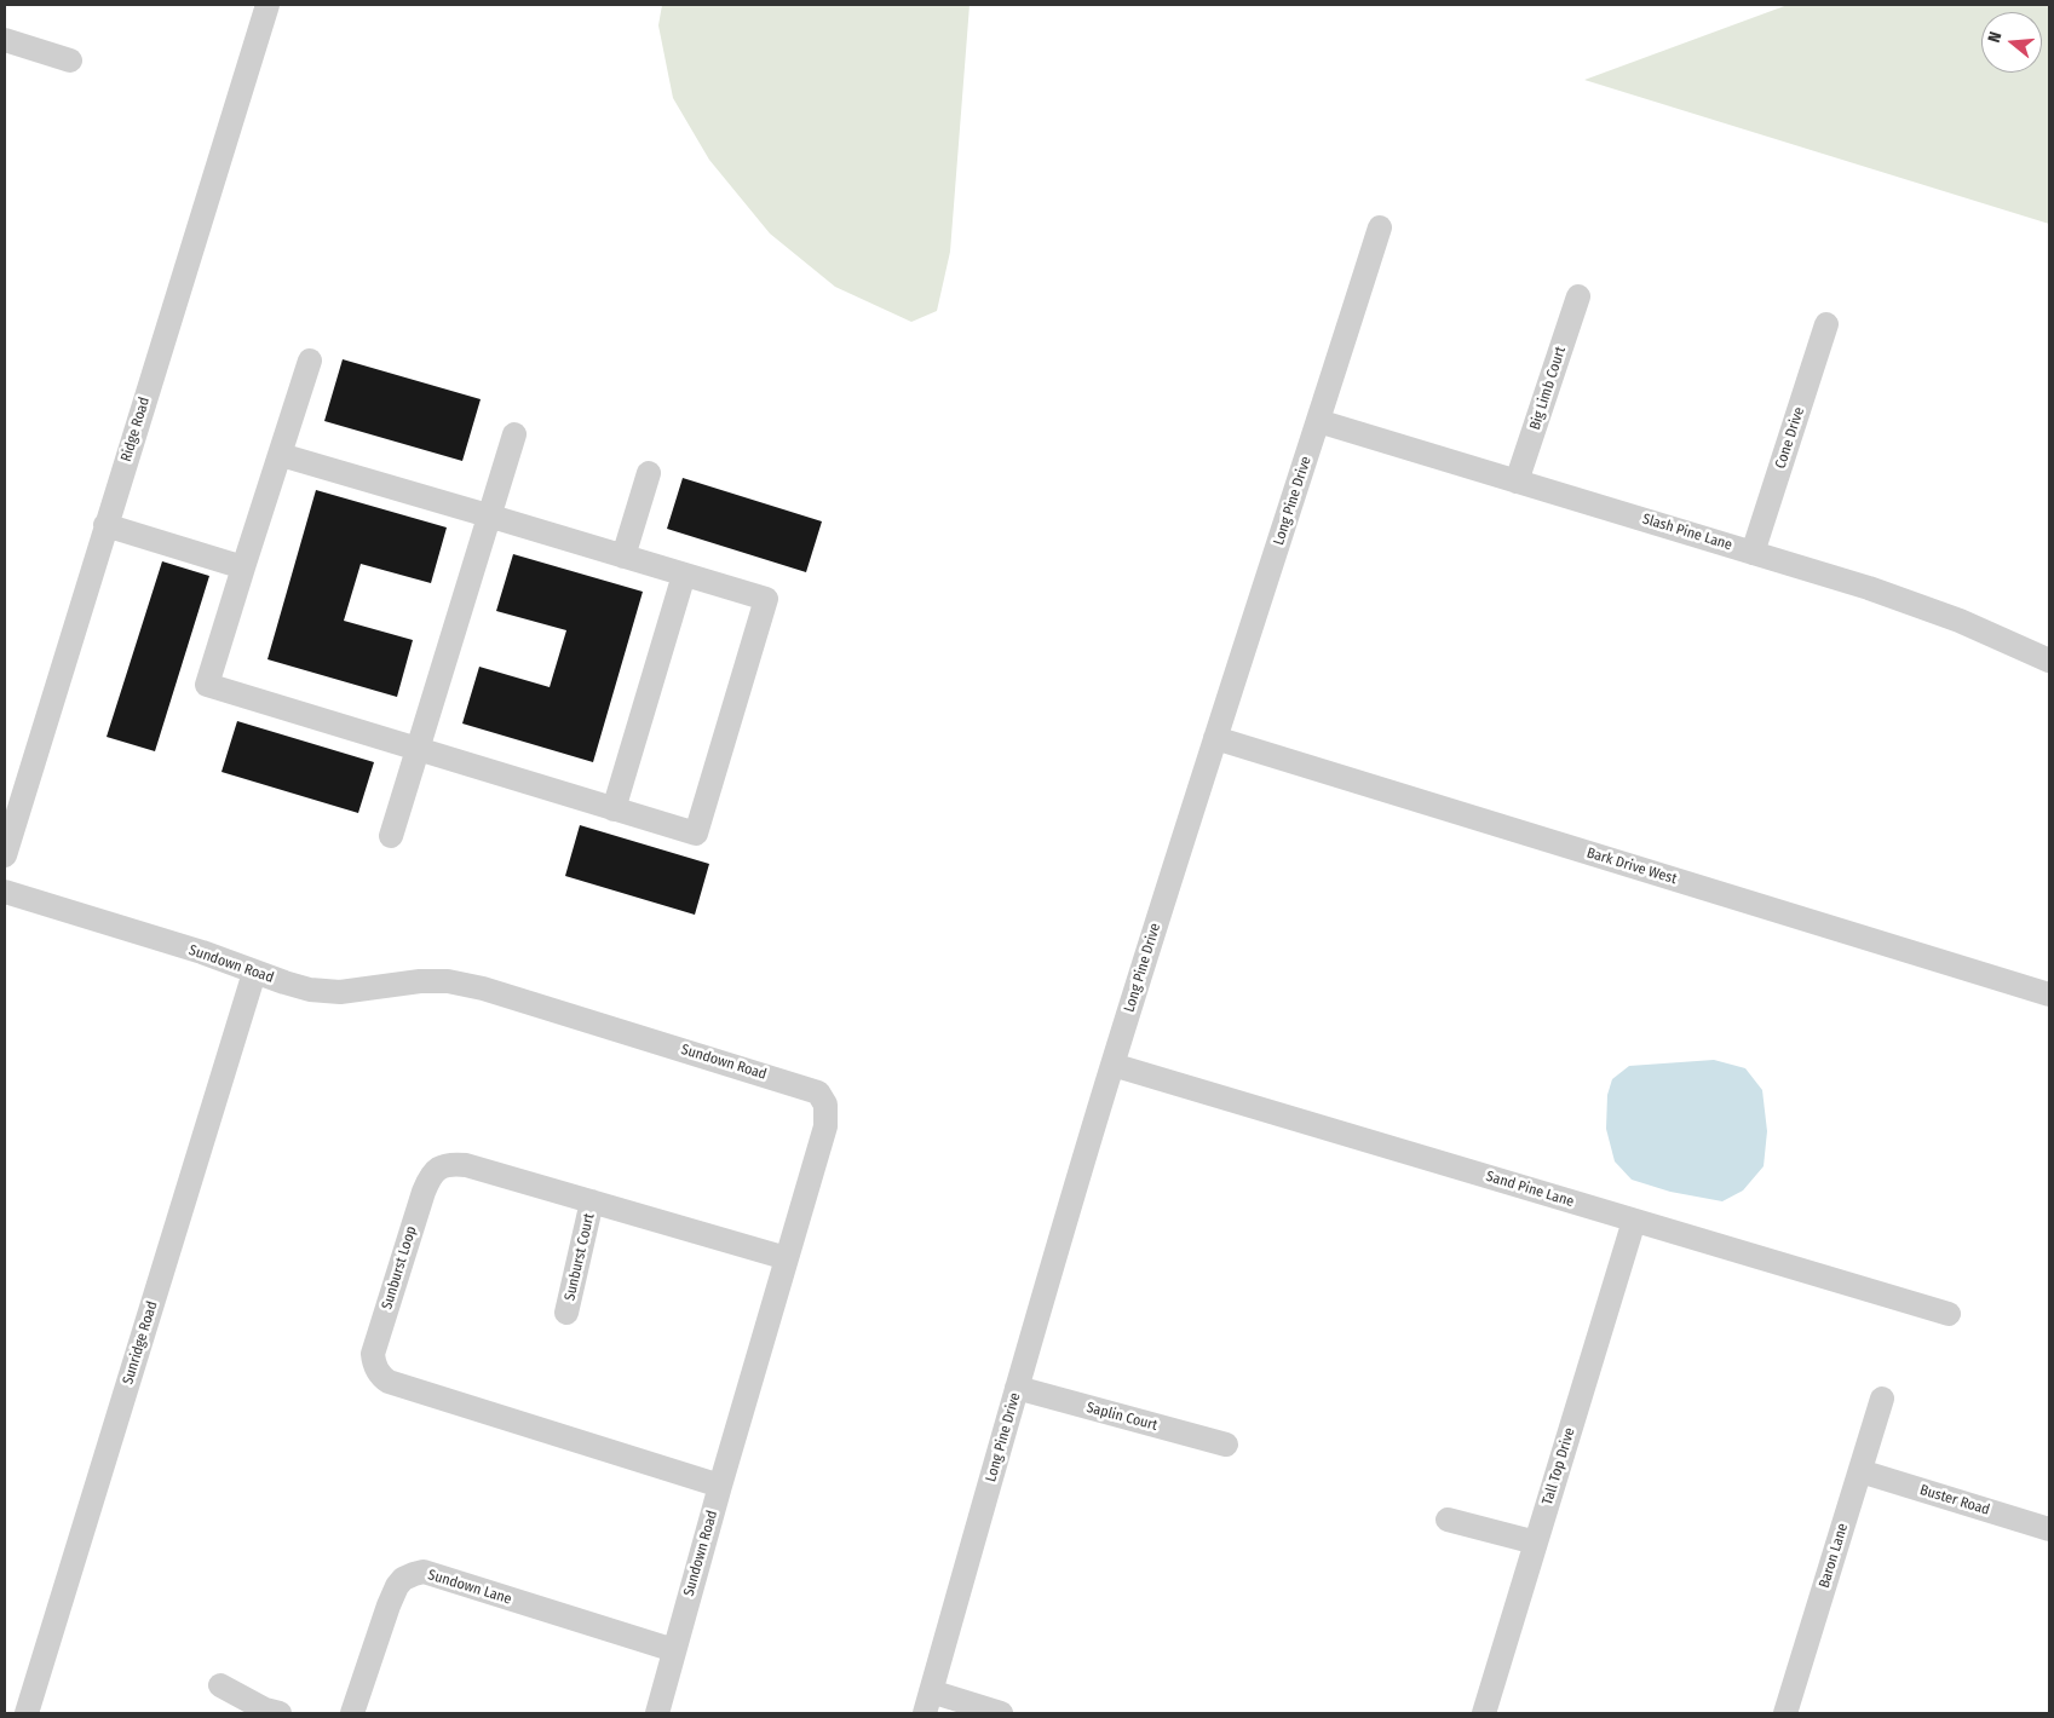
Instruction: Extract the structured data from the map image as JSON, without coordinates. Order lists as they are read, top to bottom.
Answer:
{
  "streets": {
    "street": [
      "Big Limb Court",
      "Ridge Road",
      "Cone Drive",
      "Long Pine Drive",
      "Slash Pine Lane",
      "Bark Drive West",
      "Sundown Road",
      "Sand Pine Lane",
      "Sunburst Court",
      "Sunburst Loop",
      "Sunridge Road",
      "Saplin Court",
      "Tall Top Drive",
      "Buster Road",
      "Baron Lane",
      "Sundown Lane"
    ]
  },
  "crossings": [
    ["Big Limb Court", "Slash Pine Lane"],
    ["Cone Drive", "Slash Pine Lane"],
    ["Long Pine Drive", "Slash Pine Lane"],
    ["Long Pine Drive", "Bark Drive West"],
    ["Long Pine Drive", "Sand Pine Lane"],
    ["Long Pine Drive", "Saplin Court"],
    ["Sundown Road", "Sunburst Loop"],
    ["Sundown Road", "Sunridge Road"],
    ["Sundown Road", "Sundown Lane"],
    ["Sand Pine Lane", "Tall Top Drive"],
    ["Sunburst Court", "Sunburst Loop"],
    ["Buster Road", "Baron Lane"]
  ],
  "north": "left"
}
